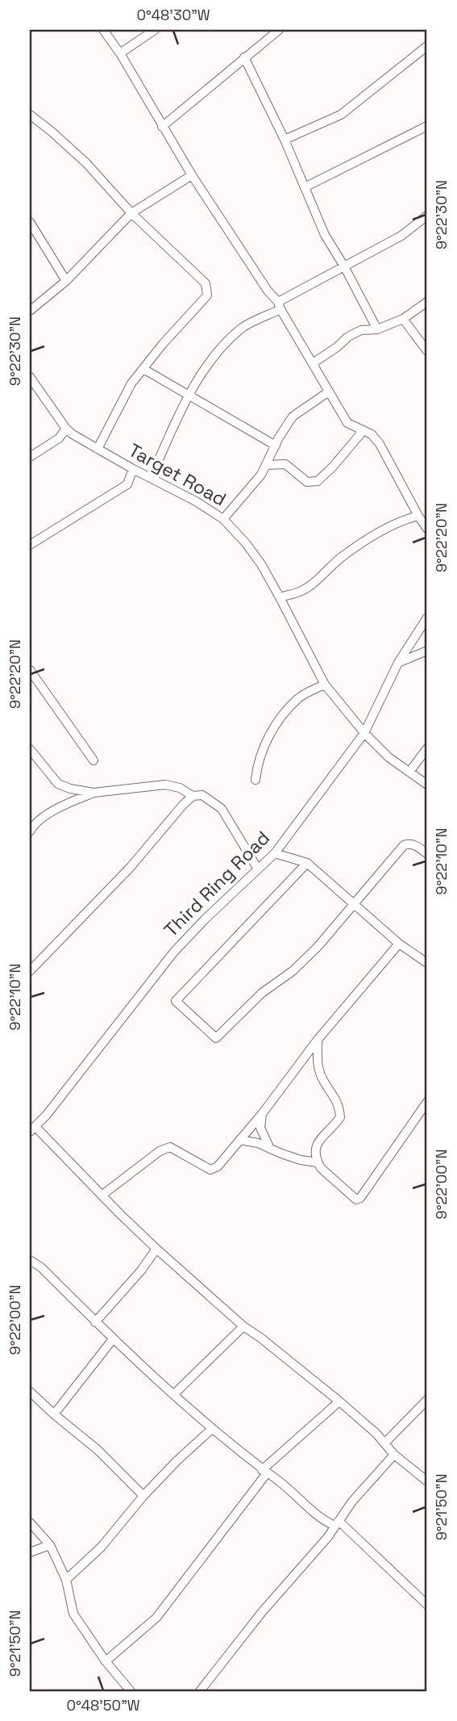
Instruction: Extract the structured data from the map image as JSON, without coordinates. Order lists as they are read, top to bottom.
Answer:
{
  "streets": {
    "street": ["Target Road", "Third Ring Road"]
  },
  "crossings": [
    ["Target Road", "Third Ring Road"]
  ],
  "coordinates": [
    "0°48'30\"W",
    "9°22'30\"N",
    "9°22'20\"N",
    "9°22'10\"N",
    "9°22'00\"N",
    "9°21'50\"N",
    "0°48'50\"W"
  ]
}
